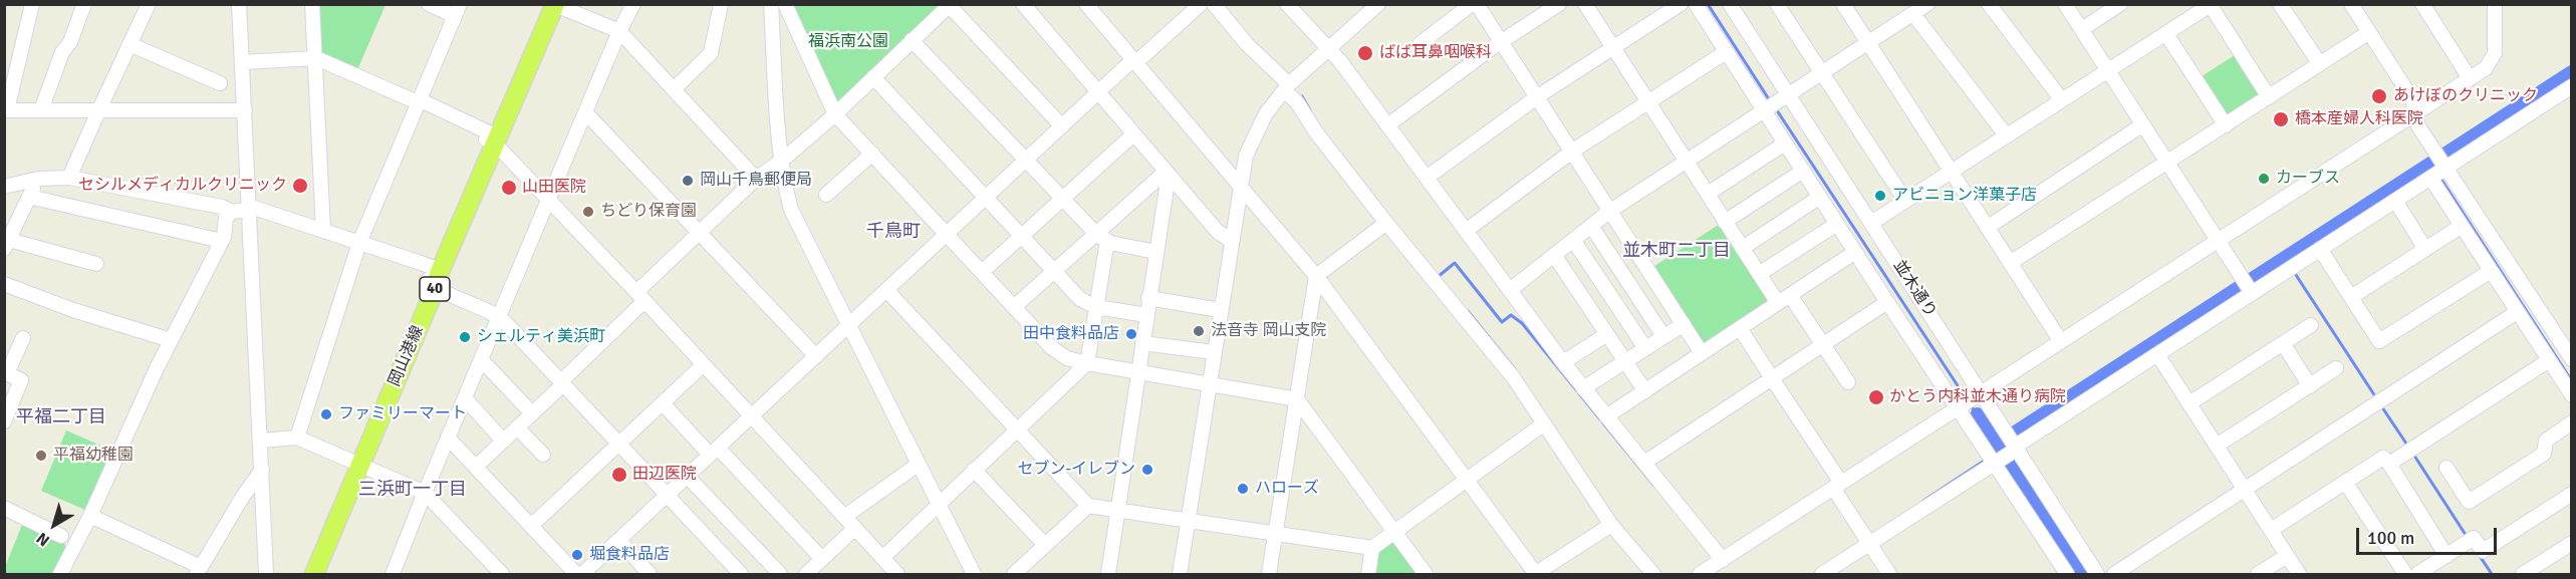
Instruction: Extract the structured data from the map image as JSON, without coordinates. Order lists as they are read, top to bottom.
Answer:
{
  "streets": {
    "main road": ["40", "岡山港線"],
    "street": ["並木通り"]
  },
  "districts": [
    "千鳥町",
    "並木町二丁目",
    "平福二丁目",
    "三浜町一丁目"
  ],
  "parks": ["福浜南公園"],
  "places": [
    "ばば耳鼻咽喉科",
    "あけぼのクリニック",
    "橋本産婦人科医院",
    "カーブス",
    "岡山千鳥郵便局",
    "セシルメディカルクリニック",
    "山田医院",
    "アビニョン洋菓子店",
    "ちどり保育園",
    "法音寺 岡山支院",
    "田中食料品店",
    "シェルティ美浜町",
    "かとう内科並木通り病院",
    "ファミリーマート",
    "平福幼稚園",
    "セブン-イレブン",
    "田辺医院",
    "ハローズ",
    "堀食料品店"
  ],
  "scale_bar": "100 m",
  "north": "bottom left"
}
